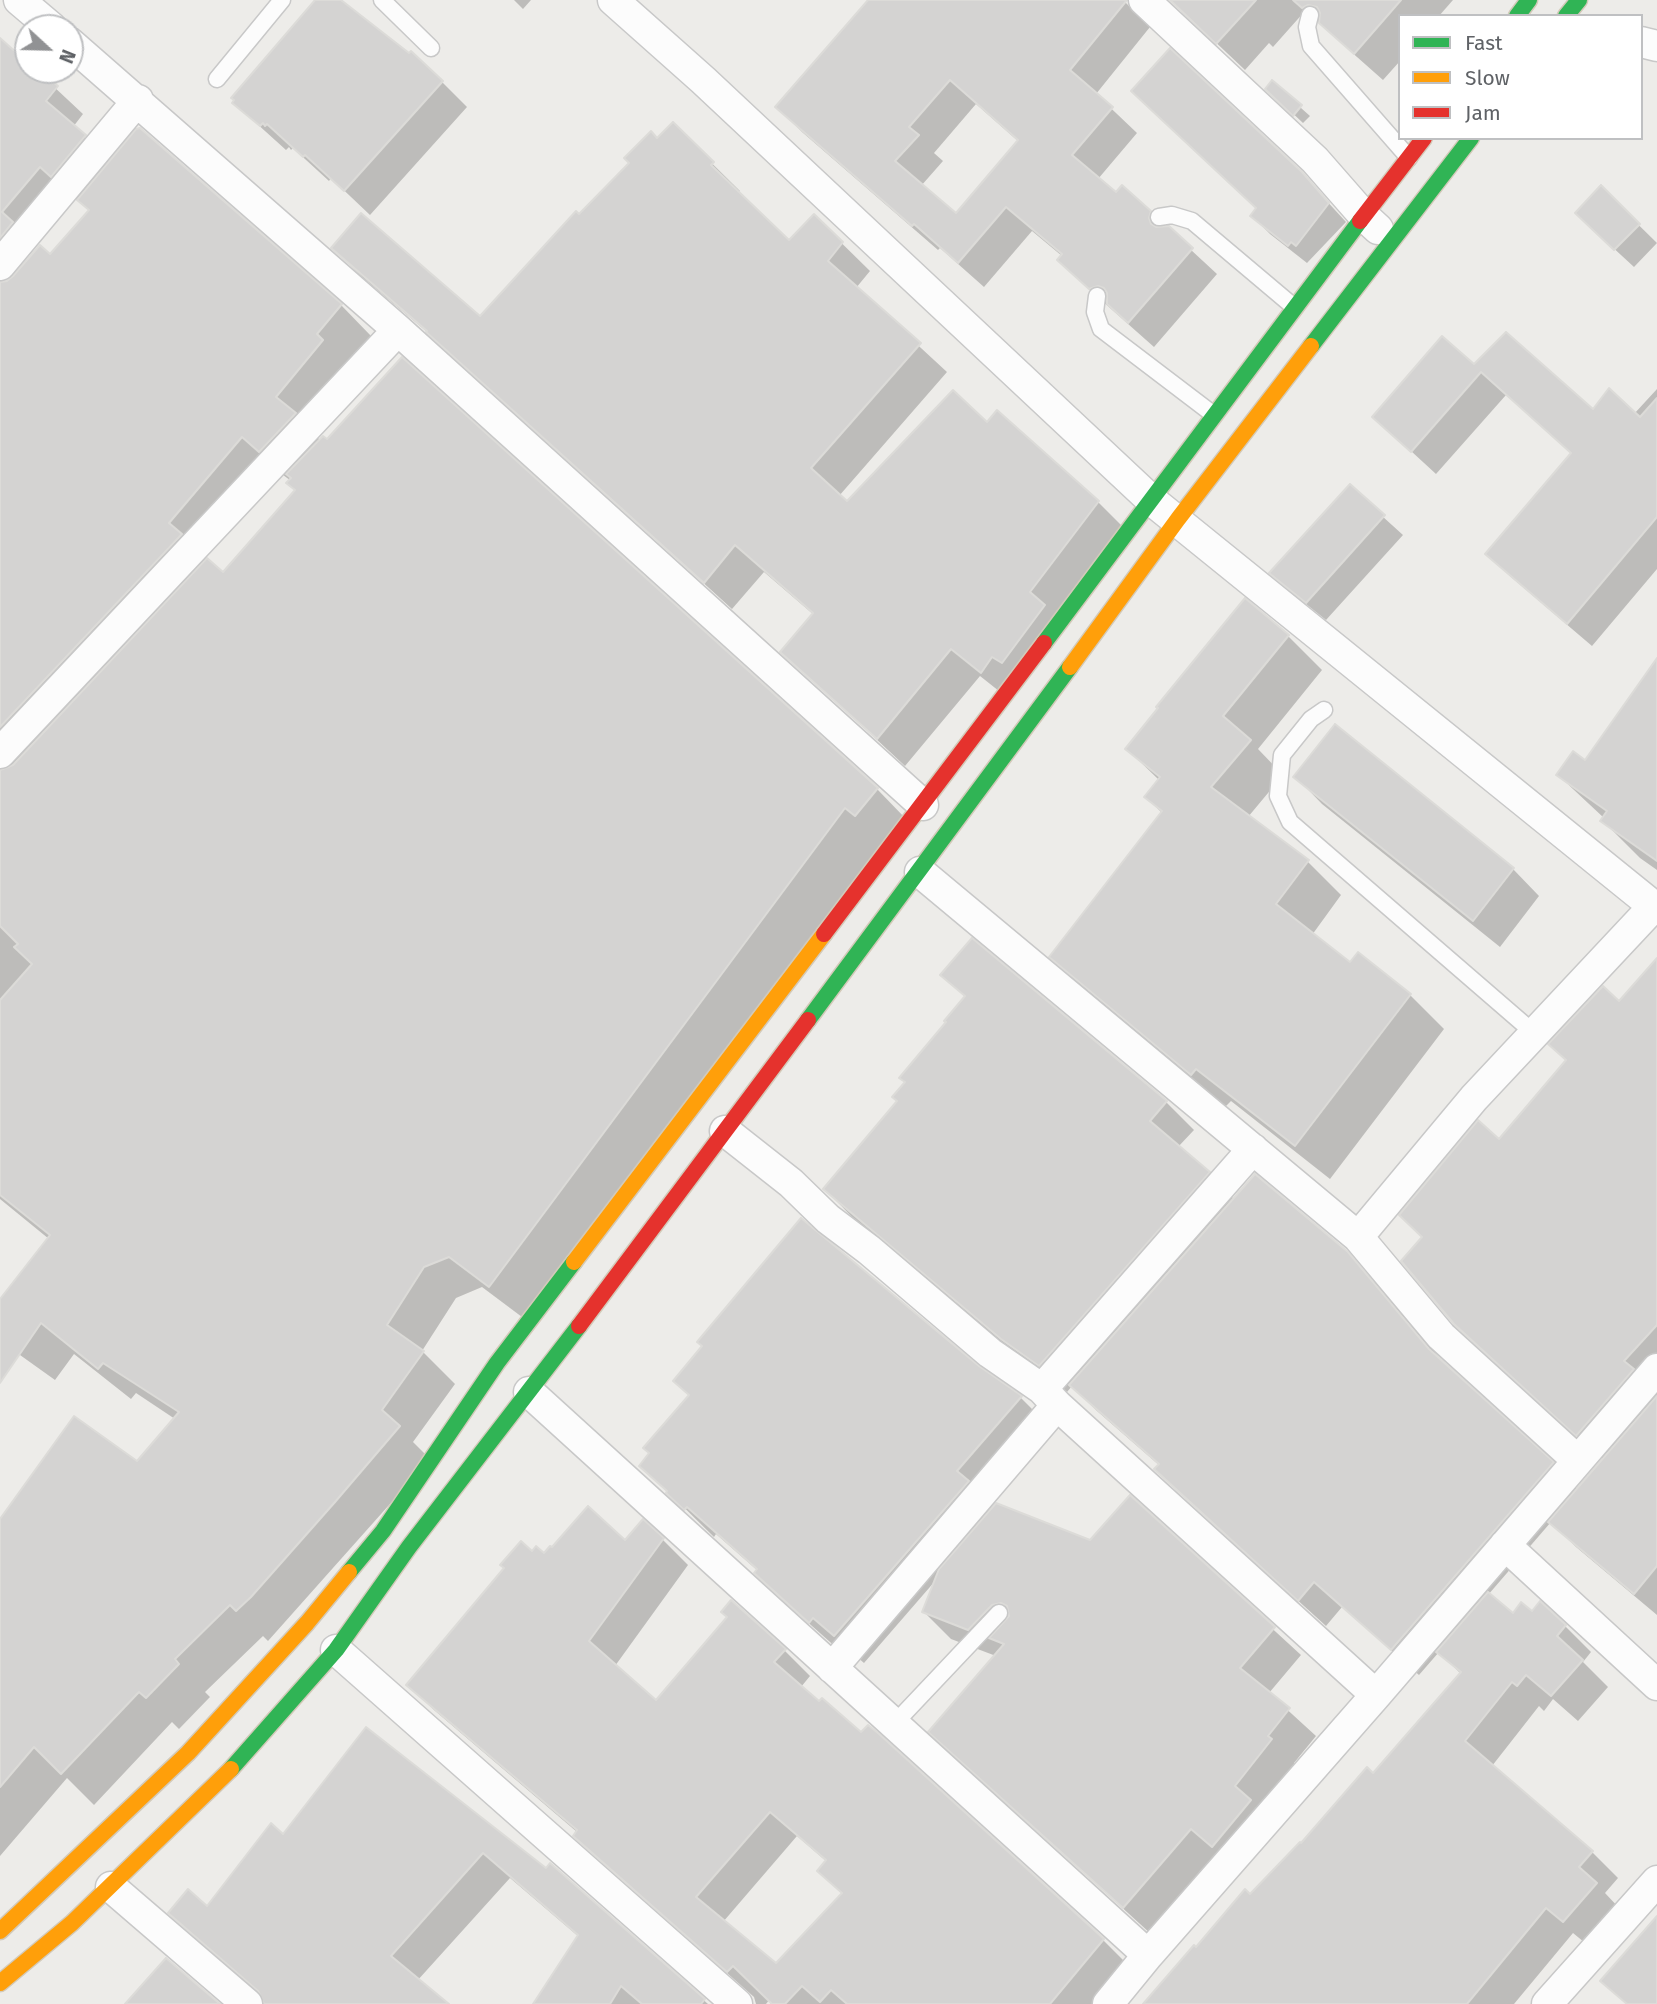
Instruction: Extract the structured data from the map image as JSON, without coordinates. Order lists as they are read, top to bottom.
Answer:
{
  "legend": ["Fast", "Slow", "Jam"],
  "north": "right"
}
